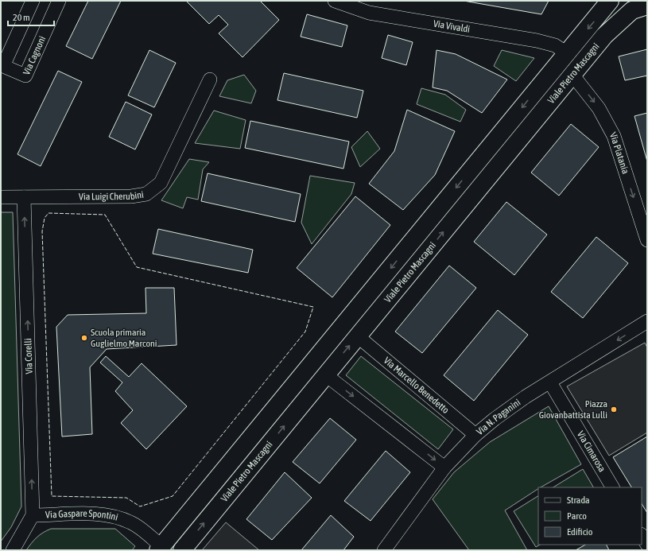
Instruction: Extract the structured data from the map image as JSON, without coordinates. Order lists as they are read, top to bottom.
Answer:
{
  "streets": {
    "main road": ["Viale Pietro Mascagni"],
    "street": [
      "Via Vivaldi",
      "Via Cagnoni",
      "Via Platania",
      "Via Luigi Cherubini",
      "Via Corelli",
      "Via Marcello Benedetto",
      "Via N. Paganini",
      "Via Cimarosa",
      "Via Gaspare Spontini"
    ]
  },
  "crossings": [
    ["Via Vivaldi", "Viale Pietro Mascagni"],
    ["Viale Pietro Mascagni", "Via Platania"],
    ["Viale Pietro Mascagni", "Via Marcello Benedetto"],
    ["Viale Pietro Mascagni", "Via Gaspare Spontini"],
    ["Via Luigi Cherubini", "Via Corelli"],
    ["Via Corelli", "Via Gaspare Spontini"],
    ["Via Marcello Benedetto", "Via N. Paganini"],
    ["Via N. Paganini", "Via Cimarosa"]
  ],
  "one_way": ["Via Platania", "Via Corelli"],
  "places": ["Scuola primaria Guglielmo Marconi", "Piazza Giovanbattista Lulli"],
  "legend": ["Strada", "Parco", "Edificio"],
  "scale_bar": "20 m"
}
